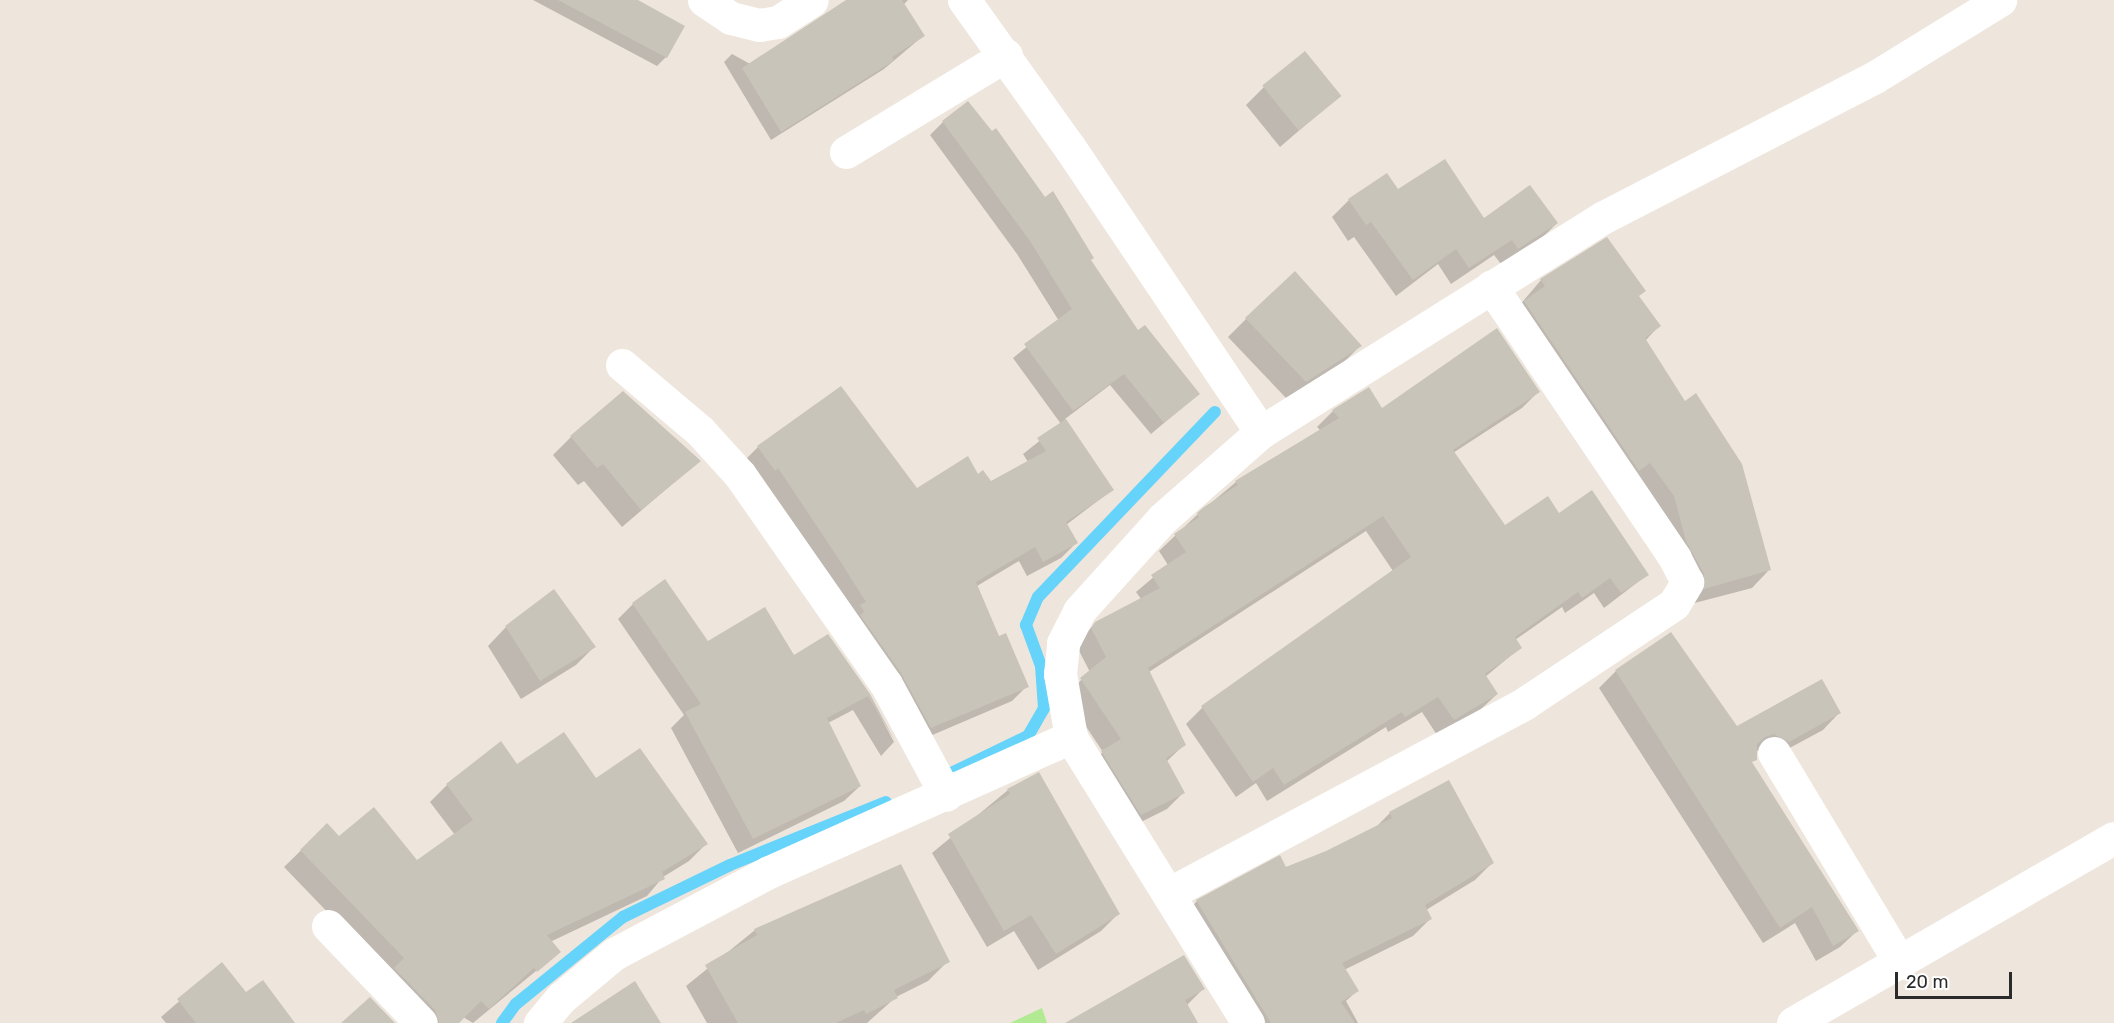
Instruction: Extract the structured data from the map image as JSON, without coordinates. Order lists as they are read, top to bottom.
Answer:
{
  "scale_bar": "20 m"
}
